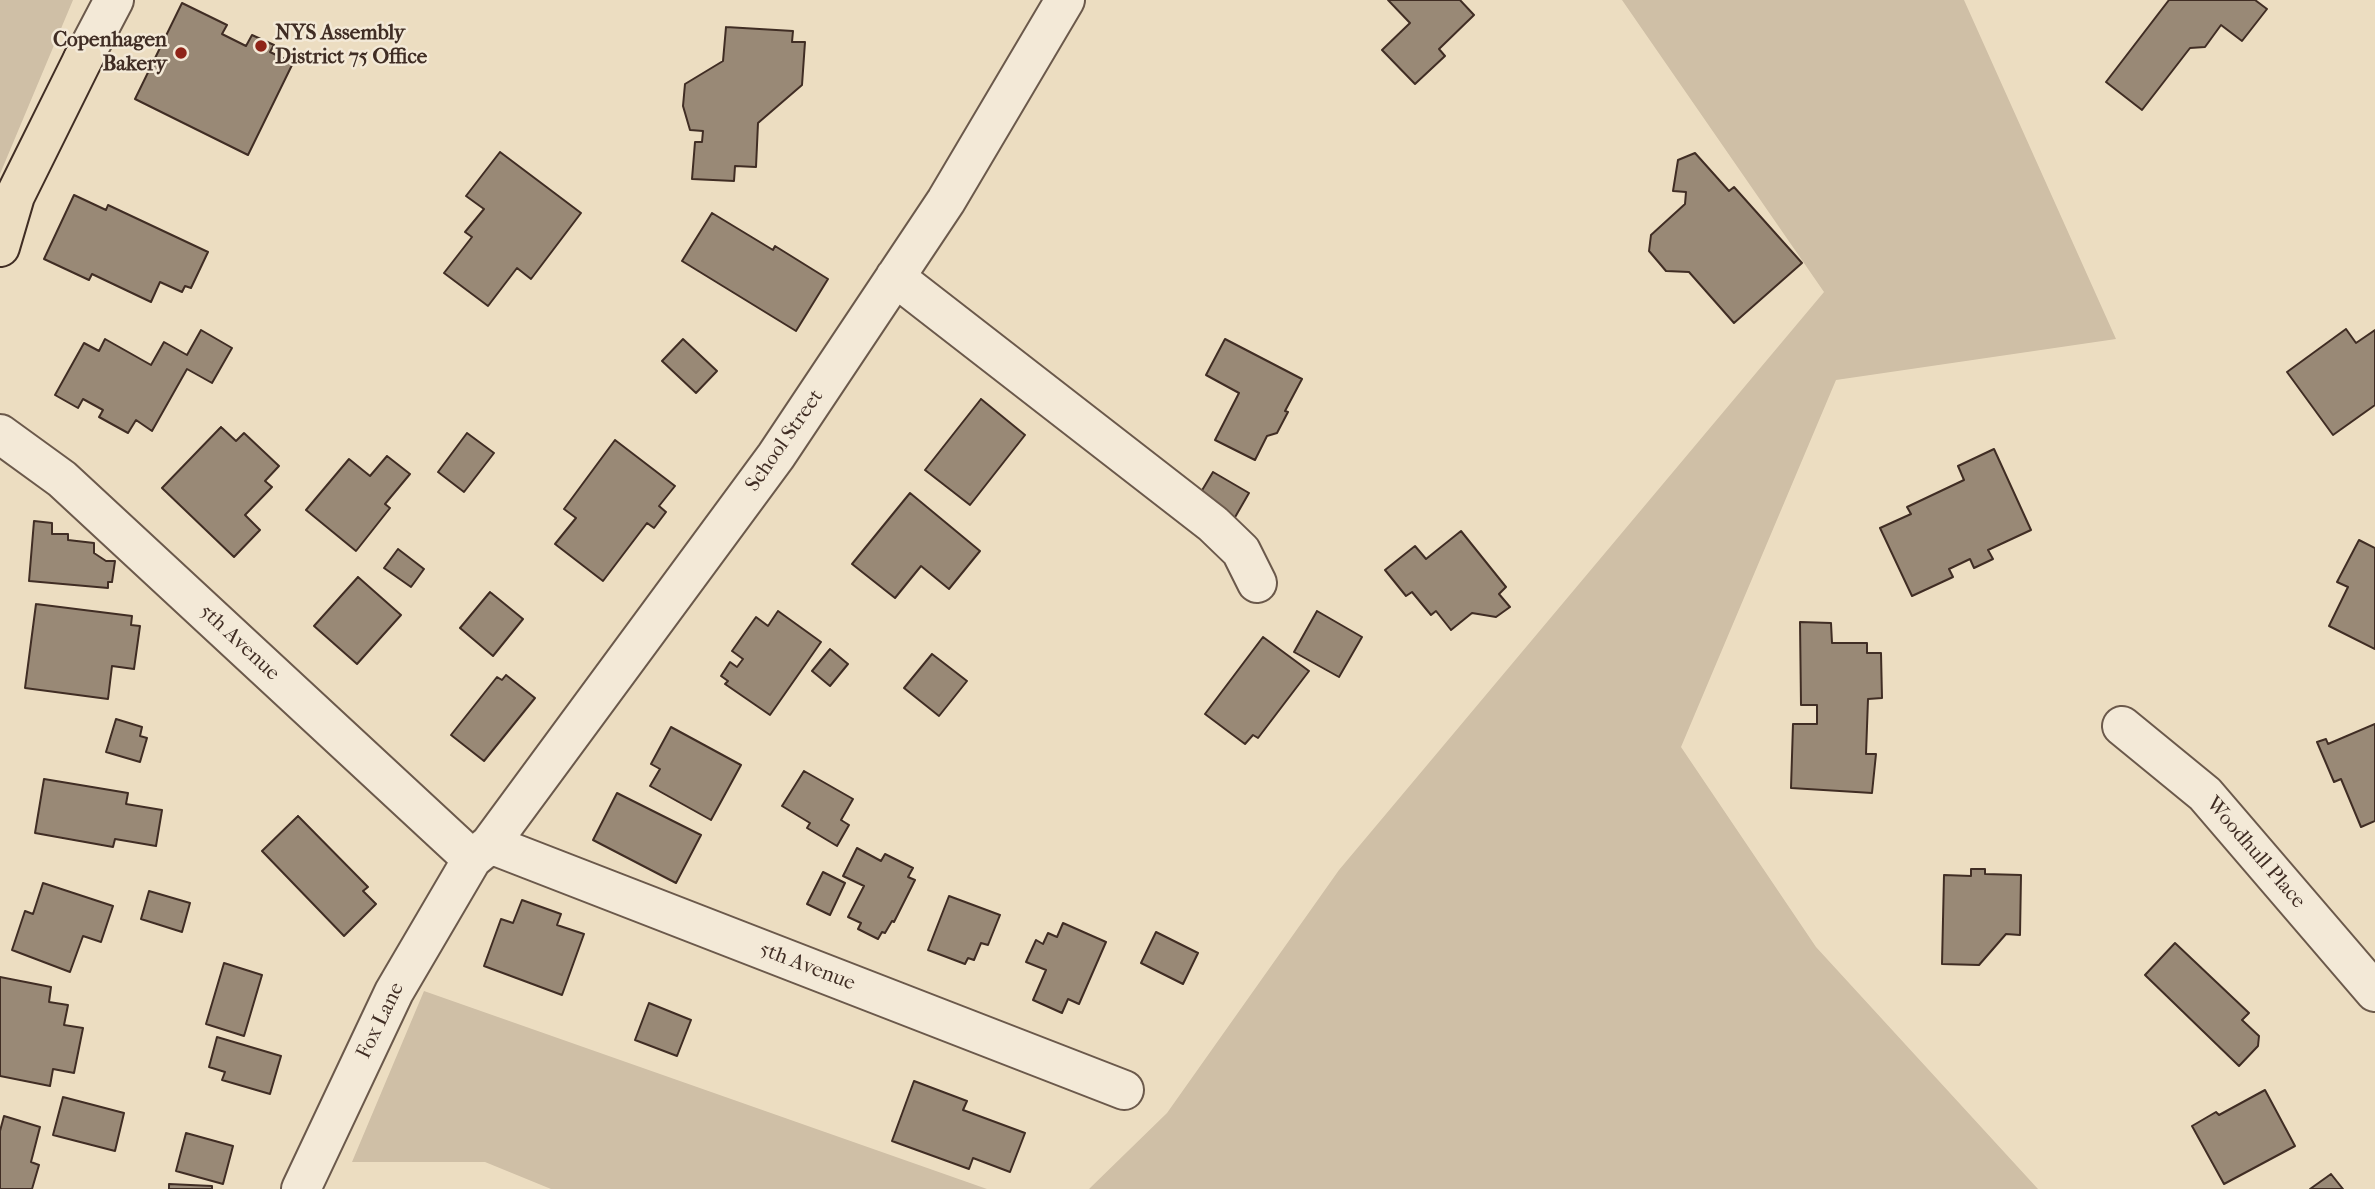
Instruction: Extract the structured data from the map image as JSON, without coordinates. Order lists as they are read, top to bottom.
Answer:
{
  "streets": {
    "street": [
      "School Street",
      "5th Avenue",
      "Woodhull Place",
      "Fox Lane"
    ]
  },
  "crossings": [
    ["School Street", "5th Avenue"],
    ["School Street", "Fox Lane"],
    ["5th Avenue", "Fox Lane"]
  ],
  "places": ["NYS Assembly District 75 Office", "Copenhagen Bakery"]
}
